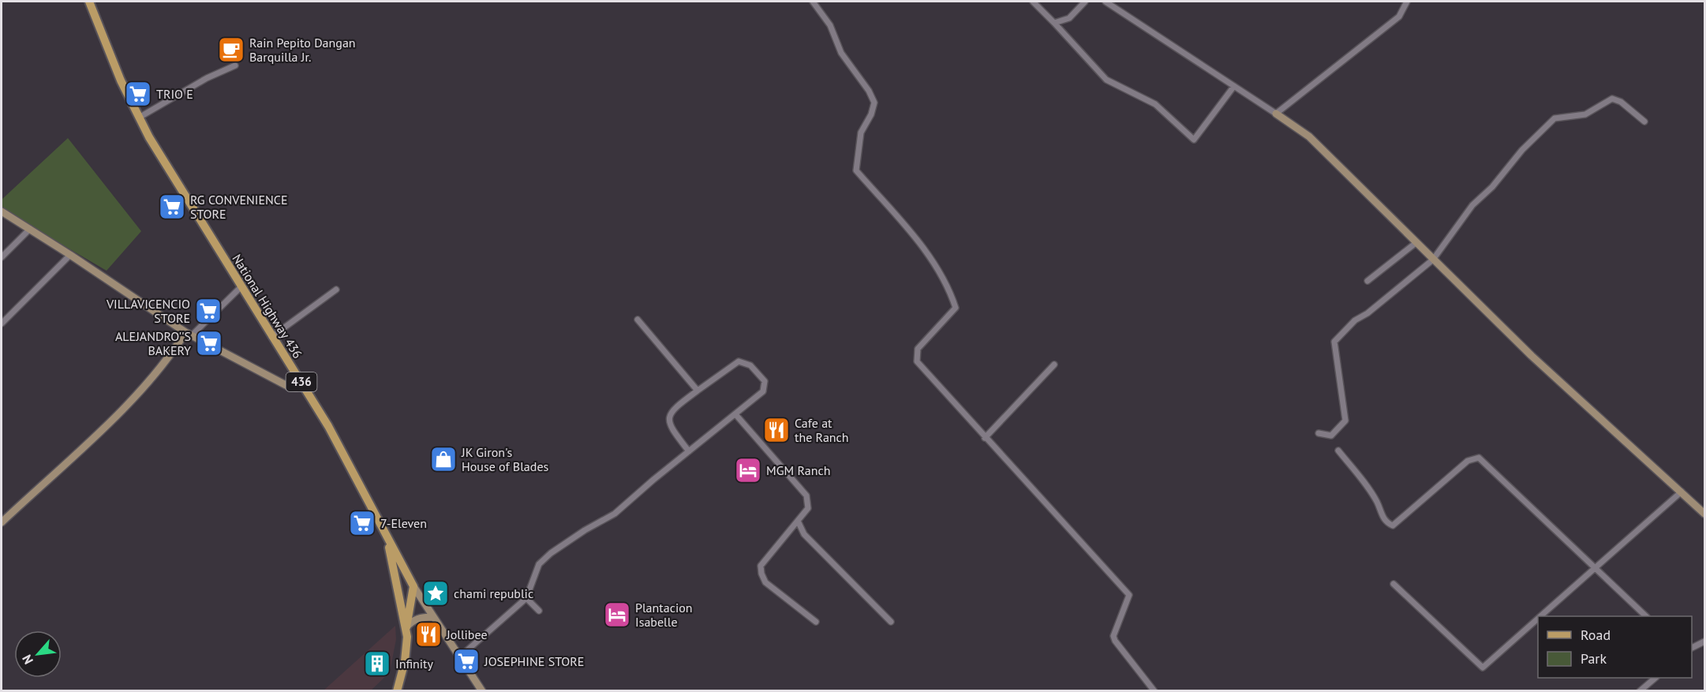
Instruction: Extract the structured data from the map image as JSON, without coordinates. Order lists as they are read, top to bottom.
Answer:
{
  "streets": {
    "main road": ["National Highway 436", "436"]
  },
  "places": {
    "cafe": ["Rain Pepito Dangan Barquilla Jr."],
    "supermarket": [
      "TRIO E",
      "RG CONVENIENCE STORE",
      "VILLAVICENCIO STORE",
      "ALEJANDRO''S BAKERY",
      "7-Eleven",
      "JOSEPHINE STORE"
    ],
    "restaurant": ["Cafe at the Ranch", "Jollibee"],
    "shop": ["JK Giron's House of Blades"],
    "hotel": ["MGM Ranch", "Plantacion Isabelle"],
    "place": ["chami republic"],
    "building": ["Infinity"]
  },
  "legend": ["Road", "Park"],
  "north": "bottom left"
}
